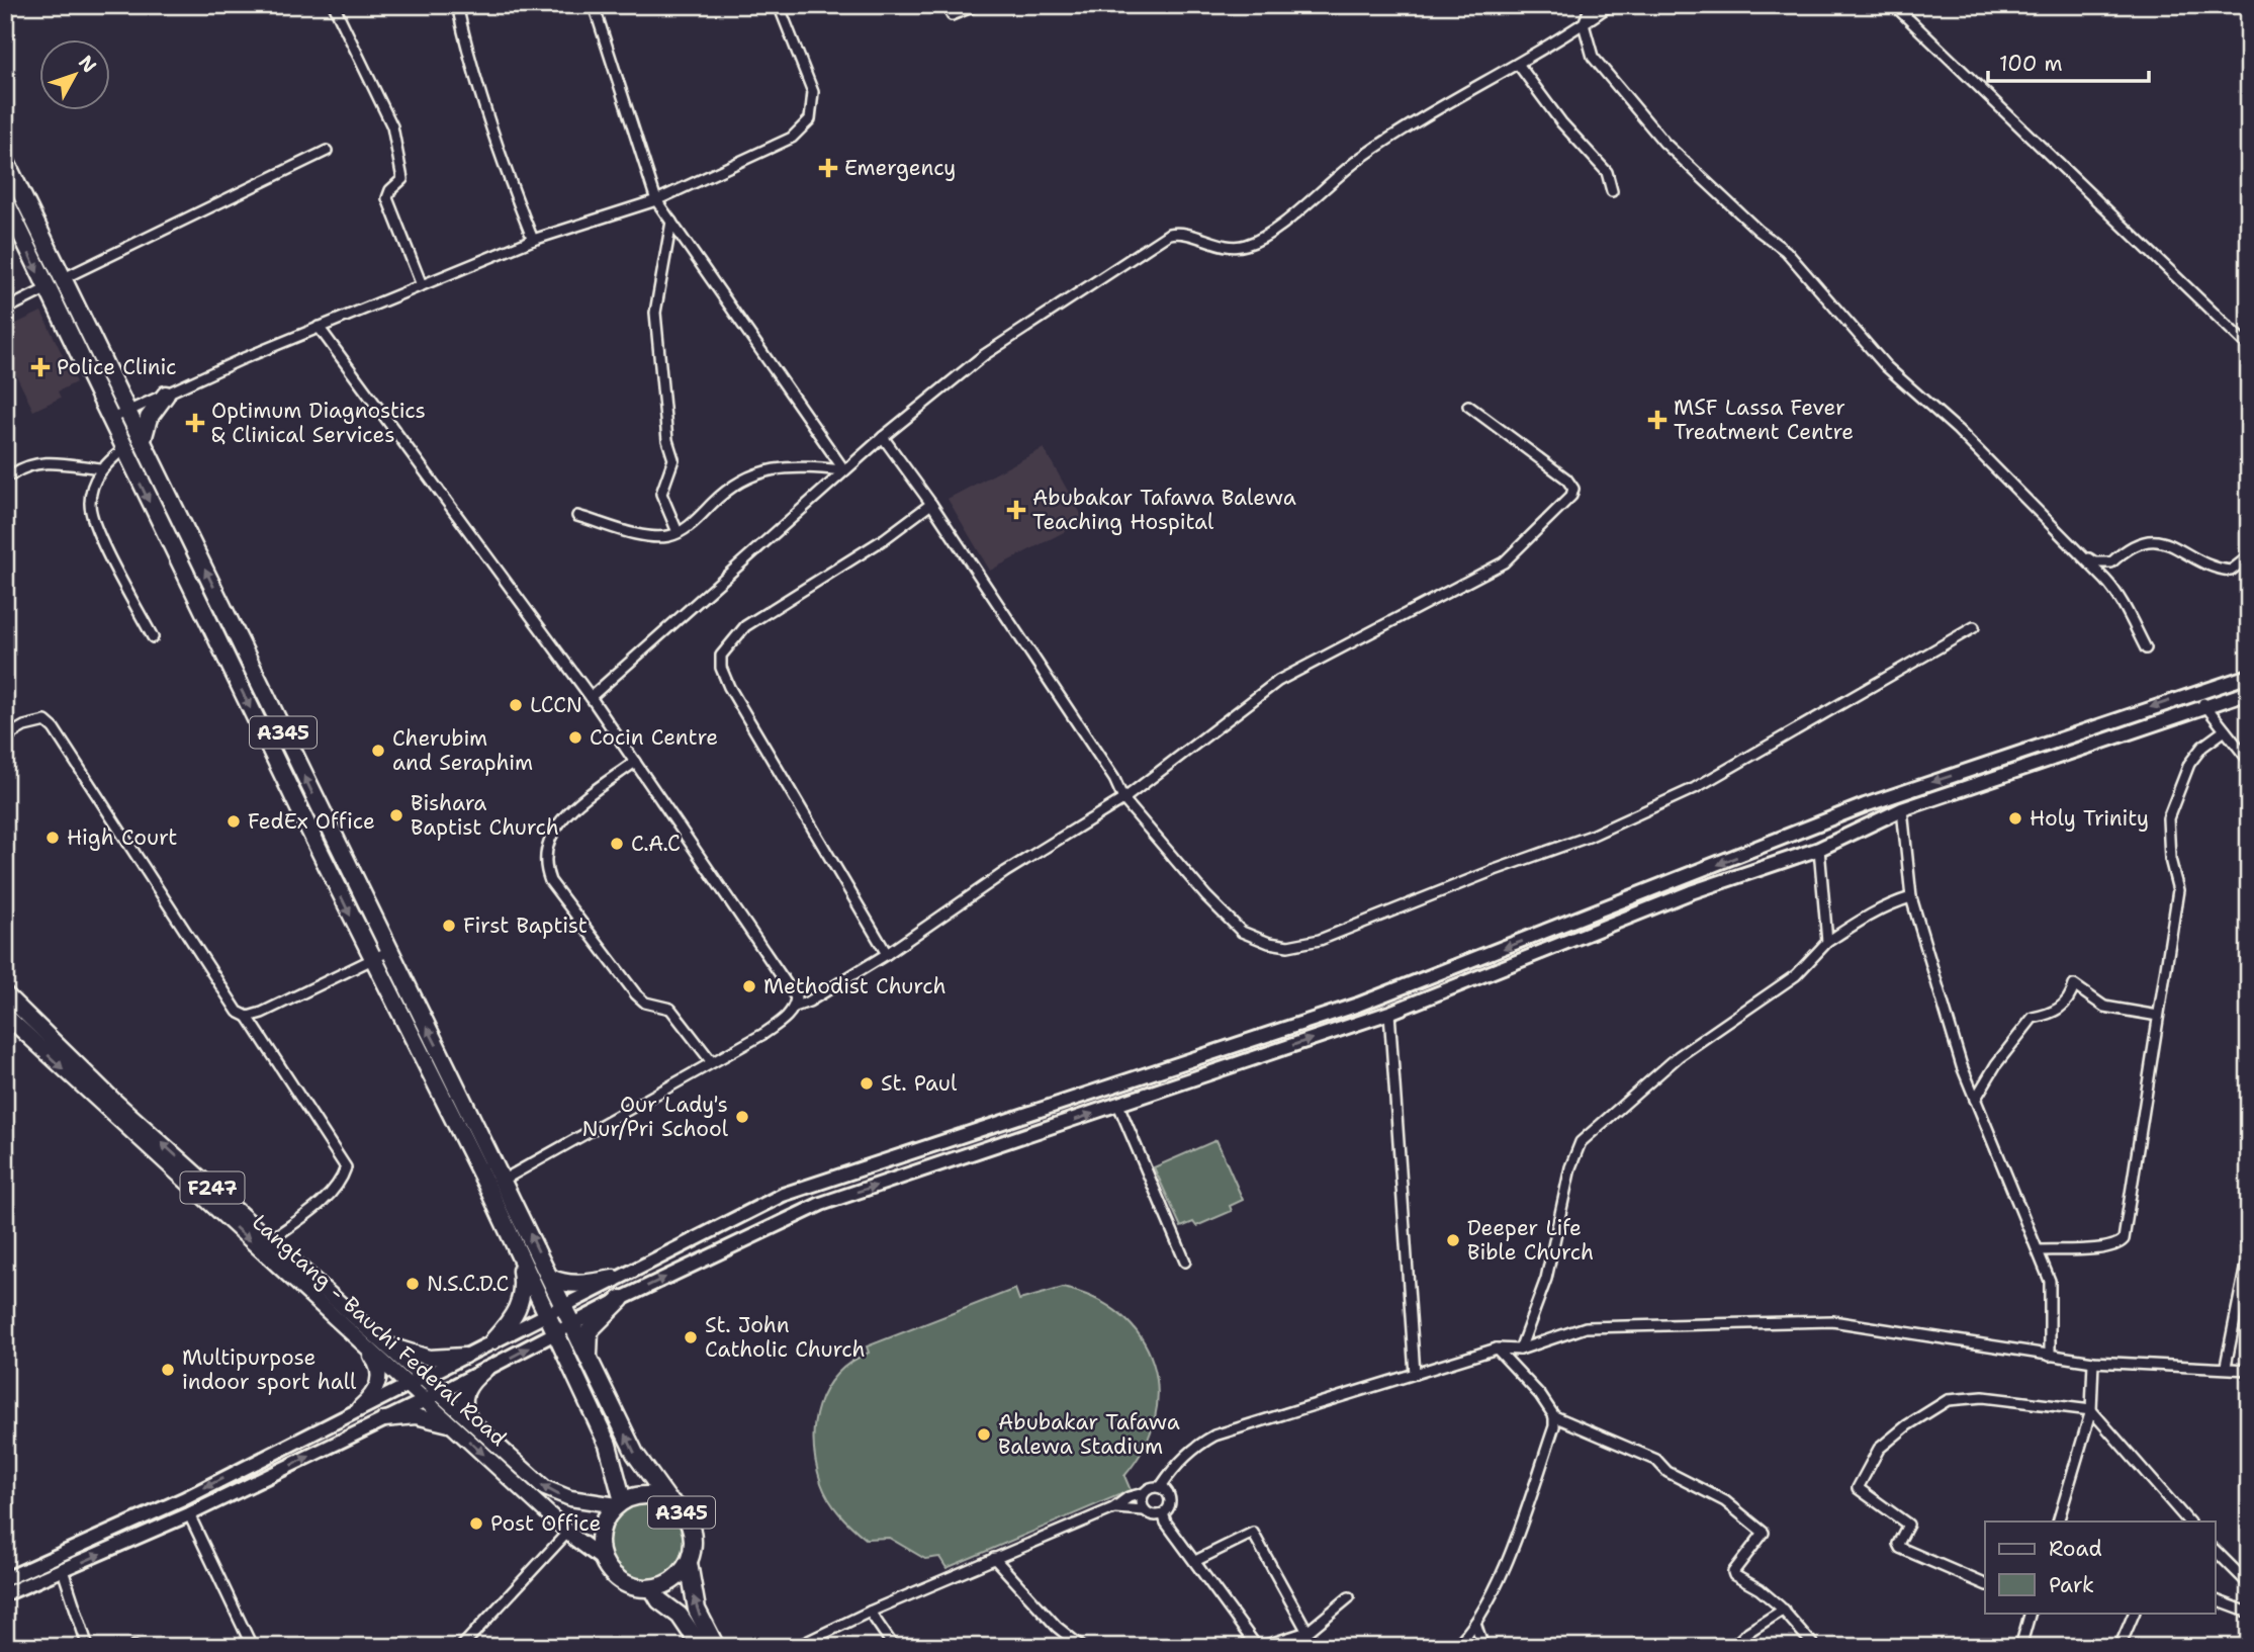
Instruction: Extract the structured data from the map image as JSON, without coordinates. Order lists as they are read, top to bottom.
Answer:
{
  "streets": {
    "highway": ["A345"],
    "main road": ["F247", "Langtang - Bauchi Federal Road"]
  },
  "crossings": [
    ["A345", "Langtang - Bauchi Federal Road"]
  ],
  "places": {
    "health": [
      "Emergency",
      "Police Clinic",
      "MSF Lassa Fever Treatment Centre",
      "Optimum Diagnostics & Clinical Services",
      "Abubakar Tafawa Balewa Teaching Hospital"
    ],
    "other": [
      "LCCN",
      "Cocin Centre",
      "Cherubim and Seraphim",
      "Bishara Baptist Church",
      "Holy Trinity",
      "FedEx Office",
      "High Court",
      "C.A.C",
      "First Baptist",
      "Methodist Church",
      "St. Paul",
      "Our Lady's Nur/Pri School",
      "Deeper Life Bible Church",
      "N.S.C.D.C",
      "St. John Catholic Church",
      "Multipurpose indoor sport hall",
      "Abubakar Tafawa Balewa Stadium",
      "Post Office"
    ]
  },
  "legend": ["Road", "Park"],
  "scale_bar": "100 m",
  "north": "top right"
}
